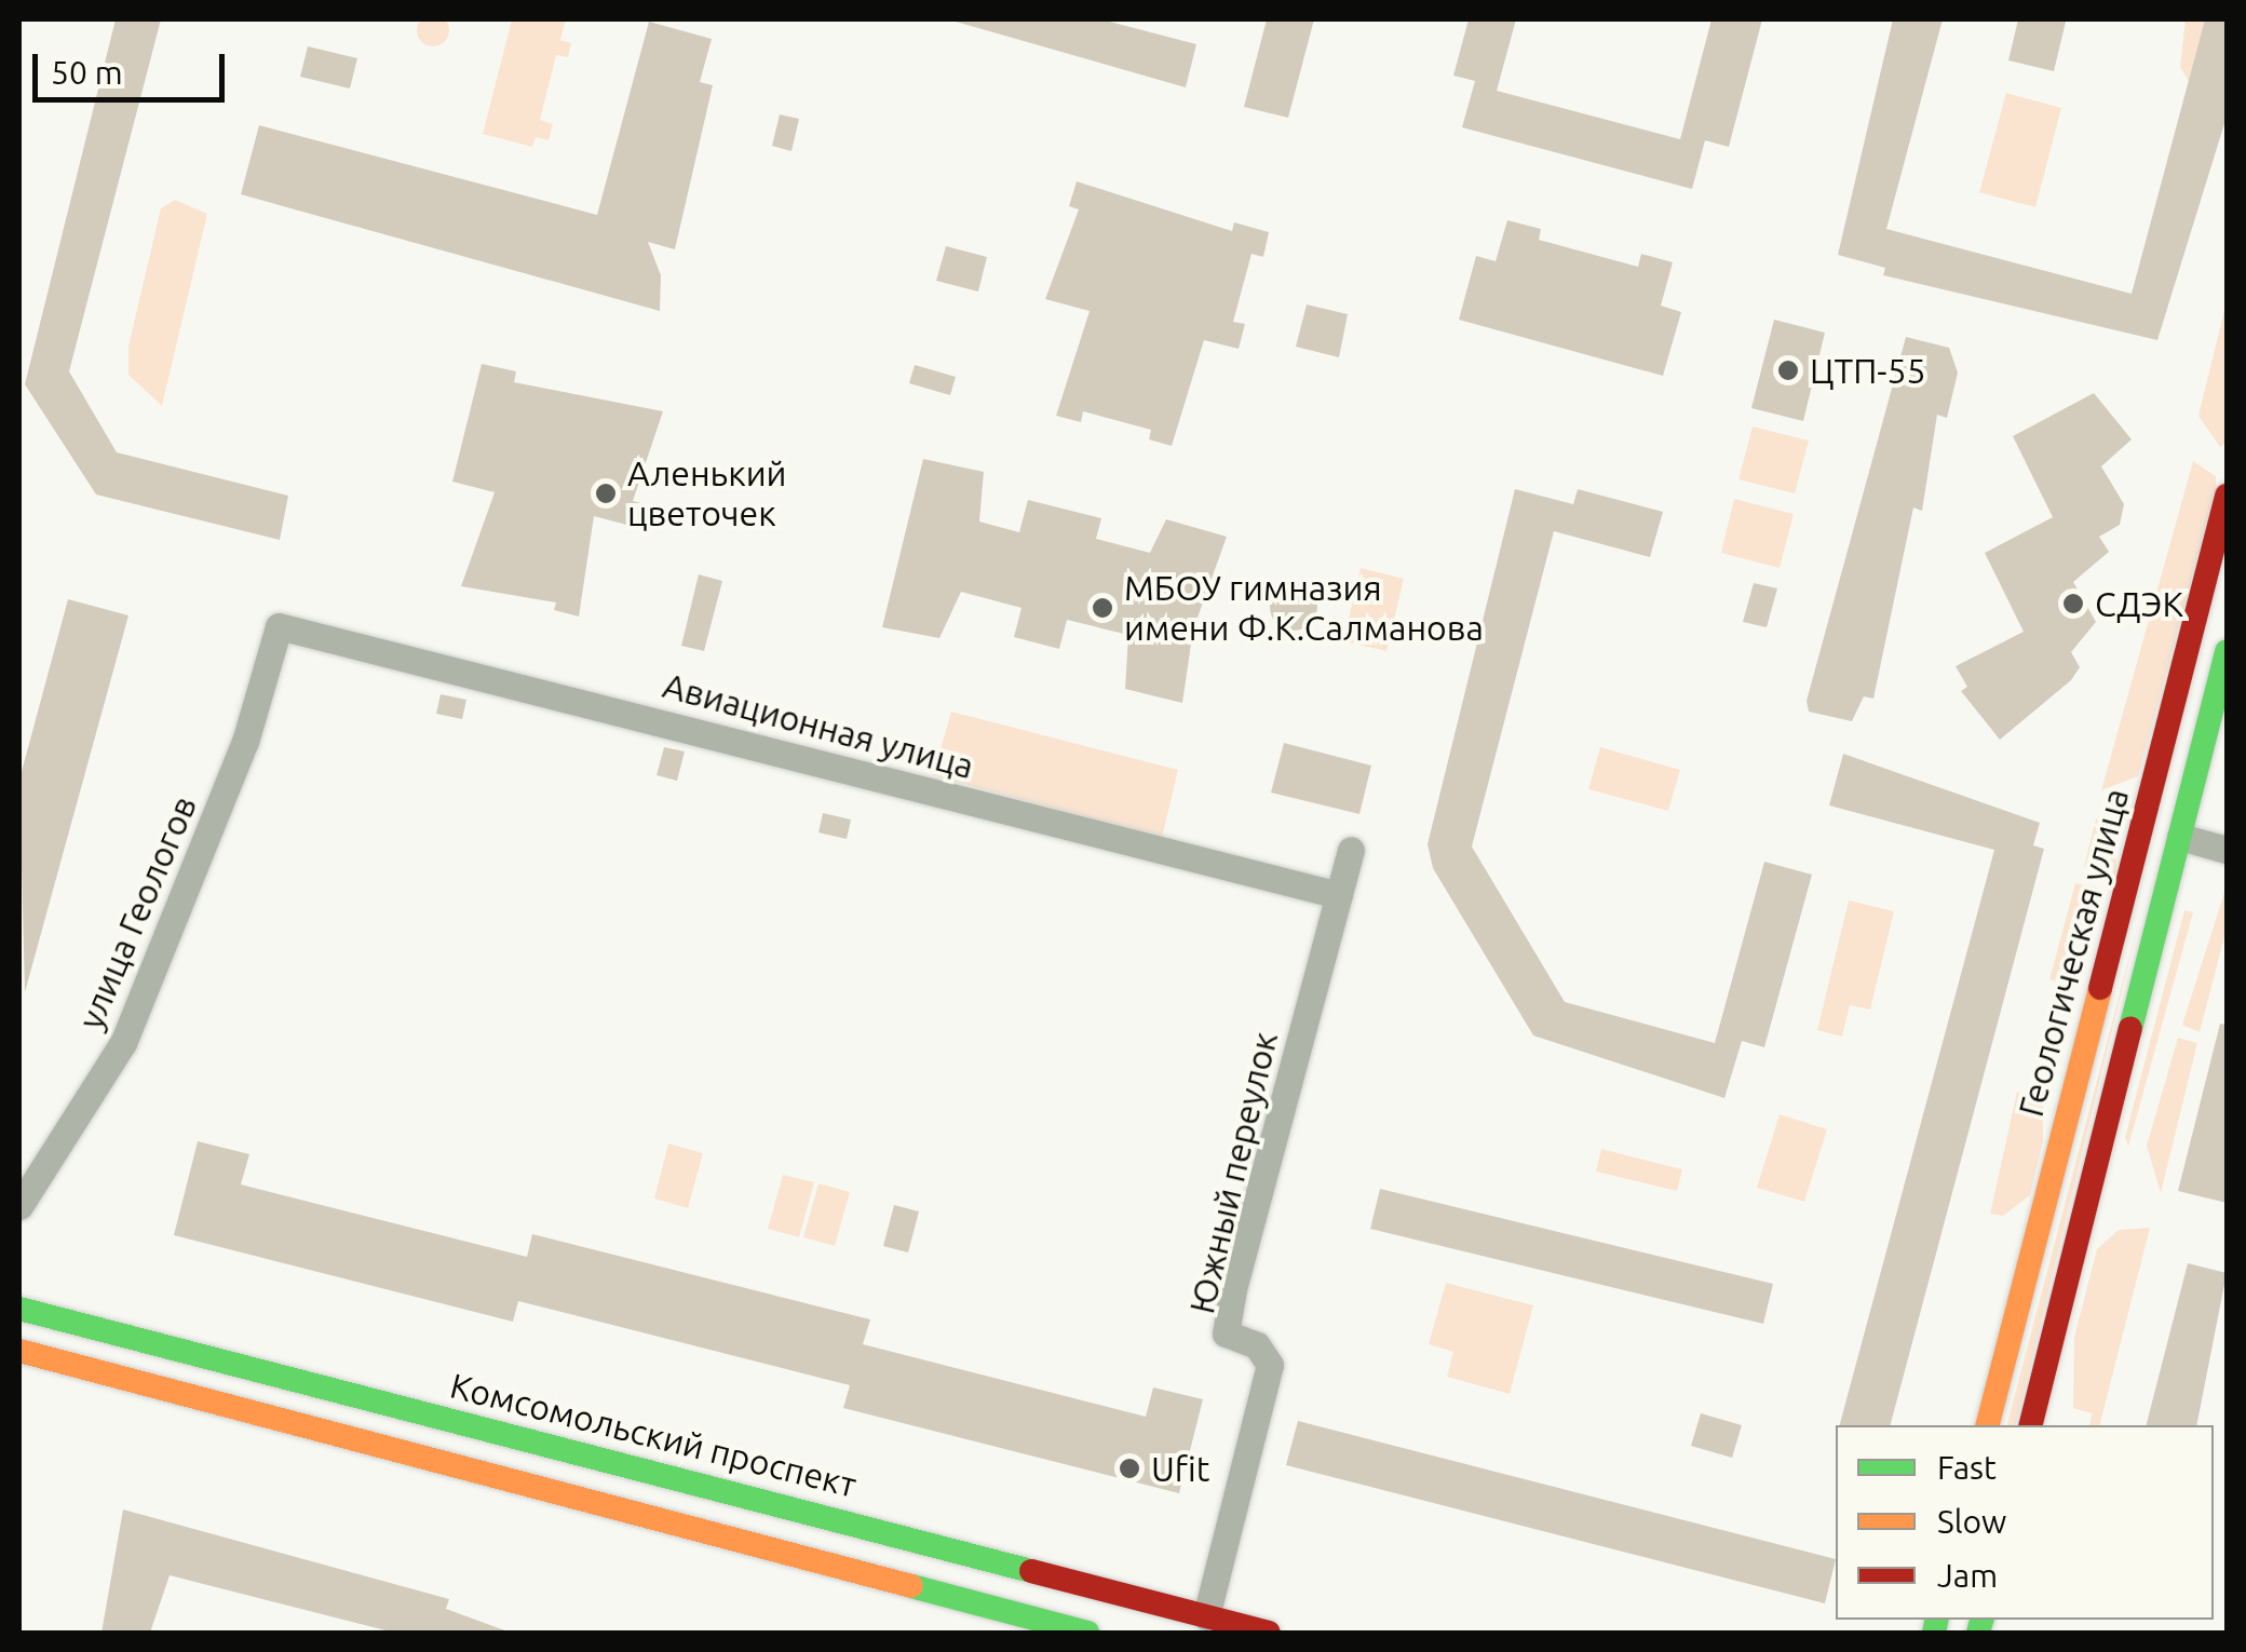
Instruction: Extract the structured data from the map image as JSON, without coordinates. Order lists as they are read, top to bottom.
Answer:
{
  "streets": {
    "main road": ["Геологическая улица", "Комсомольский проспект"],
    "street": ["Авиационная улица", "улица Геологов", "Южный переулок"]
  },
  "crossings": [
    ["Авиационная улица", "улица Геологов"],
    ["Авиационная улица", "Южный переулок"],
    ["Южный переулок", "Комсомольский проспект"]
  ],
  "places": [
    "ЦТП-55",
    "Аленький цветочек",
    "СДЭК",
    "МБОУ гимназия имени Ф.К.Салманова",
    "Ufit"
  ],
  "legend": ["Fast", "Slow", "Jam"],
  "scale_bar": "50 m"
}
